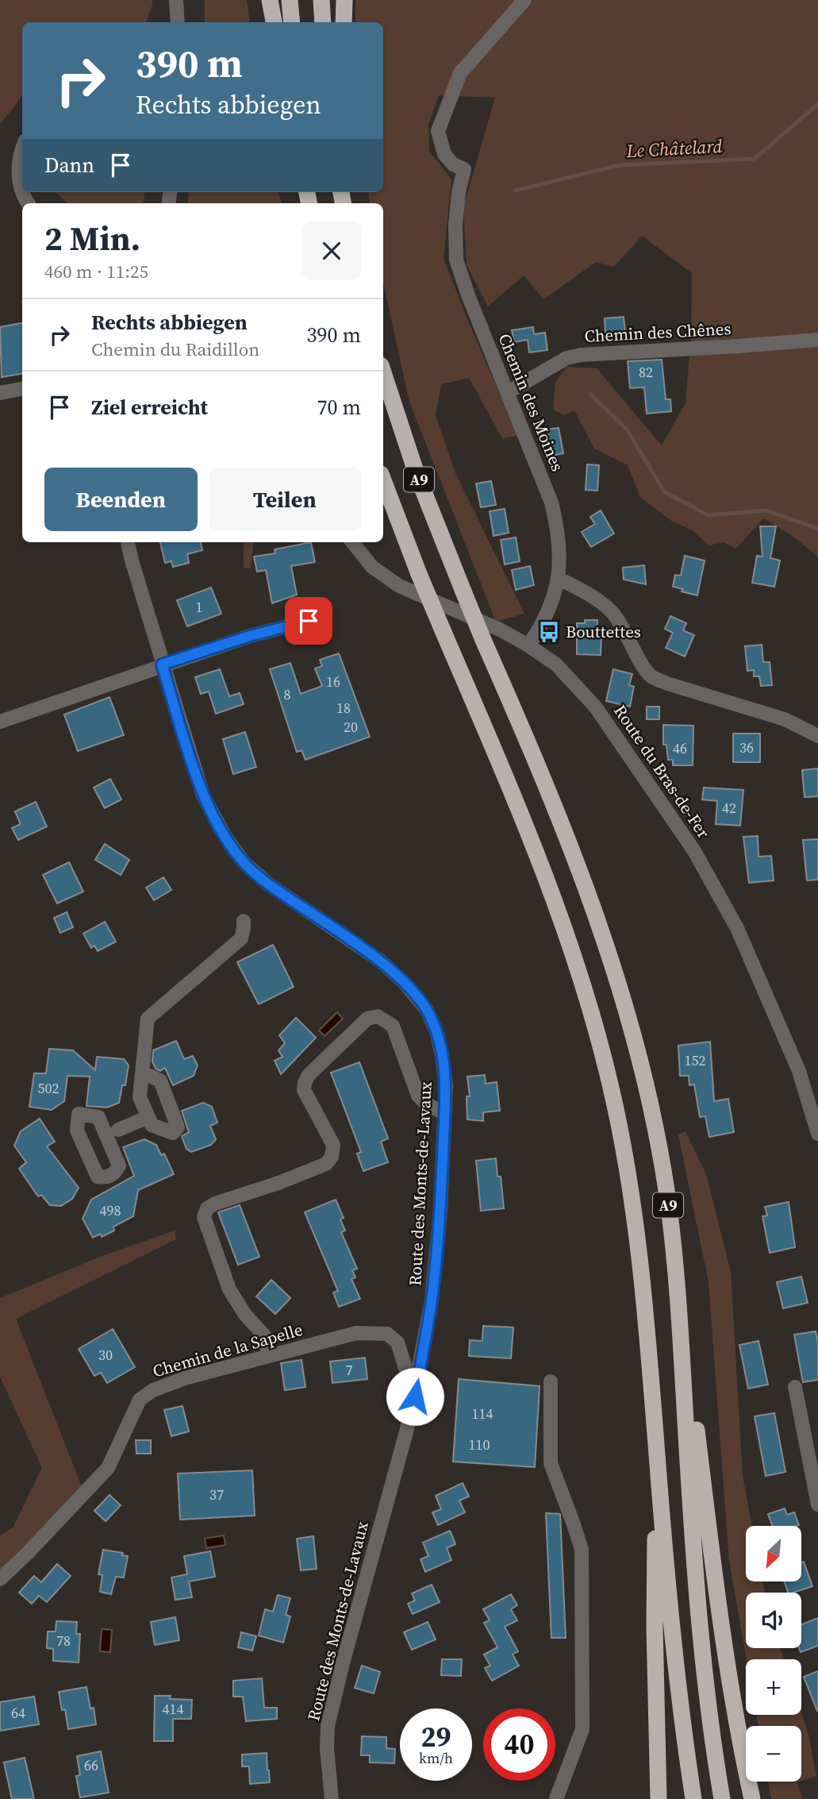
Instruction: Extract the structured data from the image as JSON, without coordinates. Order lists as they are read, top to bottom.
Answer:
{
  "streets": {
    "highway": ["A9"],
    "street": [
      "Chemin des Chênes",
      "Chemin des Moines",
      "Route du Bras-de-Fer",
      "Route des Monts-de-Lavaux",
      "Chemin de la Sapelle"
    ]
  },
  "crossings": [
    ["Chemin des Chênes", "Chemin des Moines"],
    ["Chemin des Moines", "Route du Bras-de-Fer"],
    ["Route des Monts-de-Lavaux", "Chemin de la Sapelle"]
  ],
  "water": ["Le Châtelard"],
  "places": {
    "bus stop": ["Bouttettes"]
  },
  "house_numbers": [
    "82",
    "1",
    "16",
    "8",
    "18",
    "20",
    "36",
    "46",
    "42",
    "152",
    "502",
    "498",
    "30",
    "7",
    "114",
    "110",
    "37",
    "78",
    "414",
    "64",
    "66"
  ],
  "north": "bottom left",
  "page": {
    "turn": ["390 m", "Rechts abbiegen"],
    "then": "Dann",
    "heading": ["2 Min.", "460 m · 11:25"],
    "list": [
      {
        "name": "Rechts abbiegen",
        "note": "Chemin du Raidillon",
        "value": "390 m"
      },
      {
        "name": "Ziel erreicht",
        "value": "70 m"
      }
    ],
    "buttons": ["Beenden", "Teilen"],
    "map_buttons": ["+", "−"],
    "speed": "29 km/h",
    "limit": "40"
  }
}
